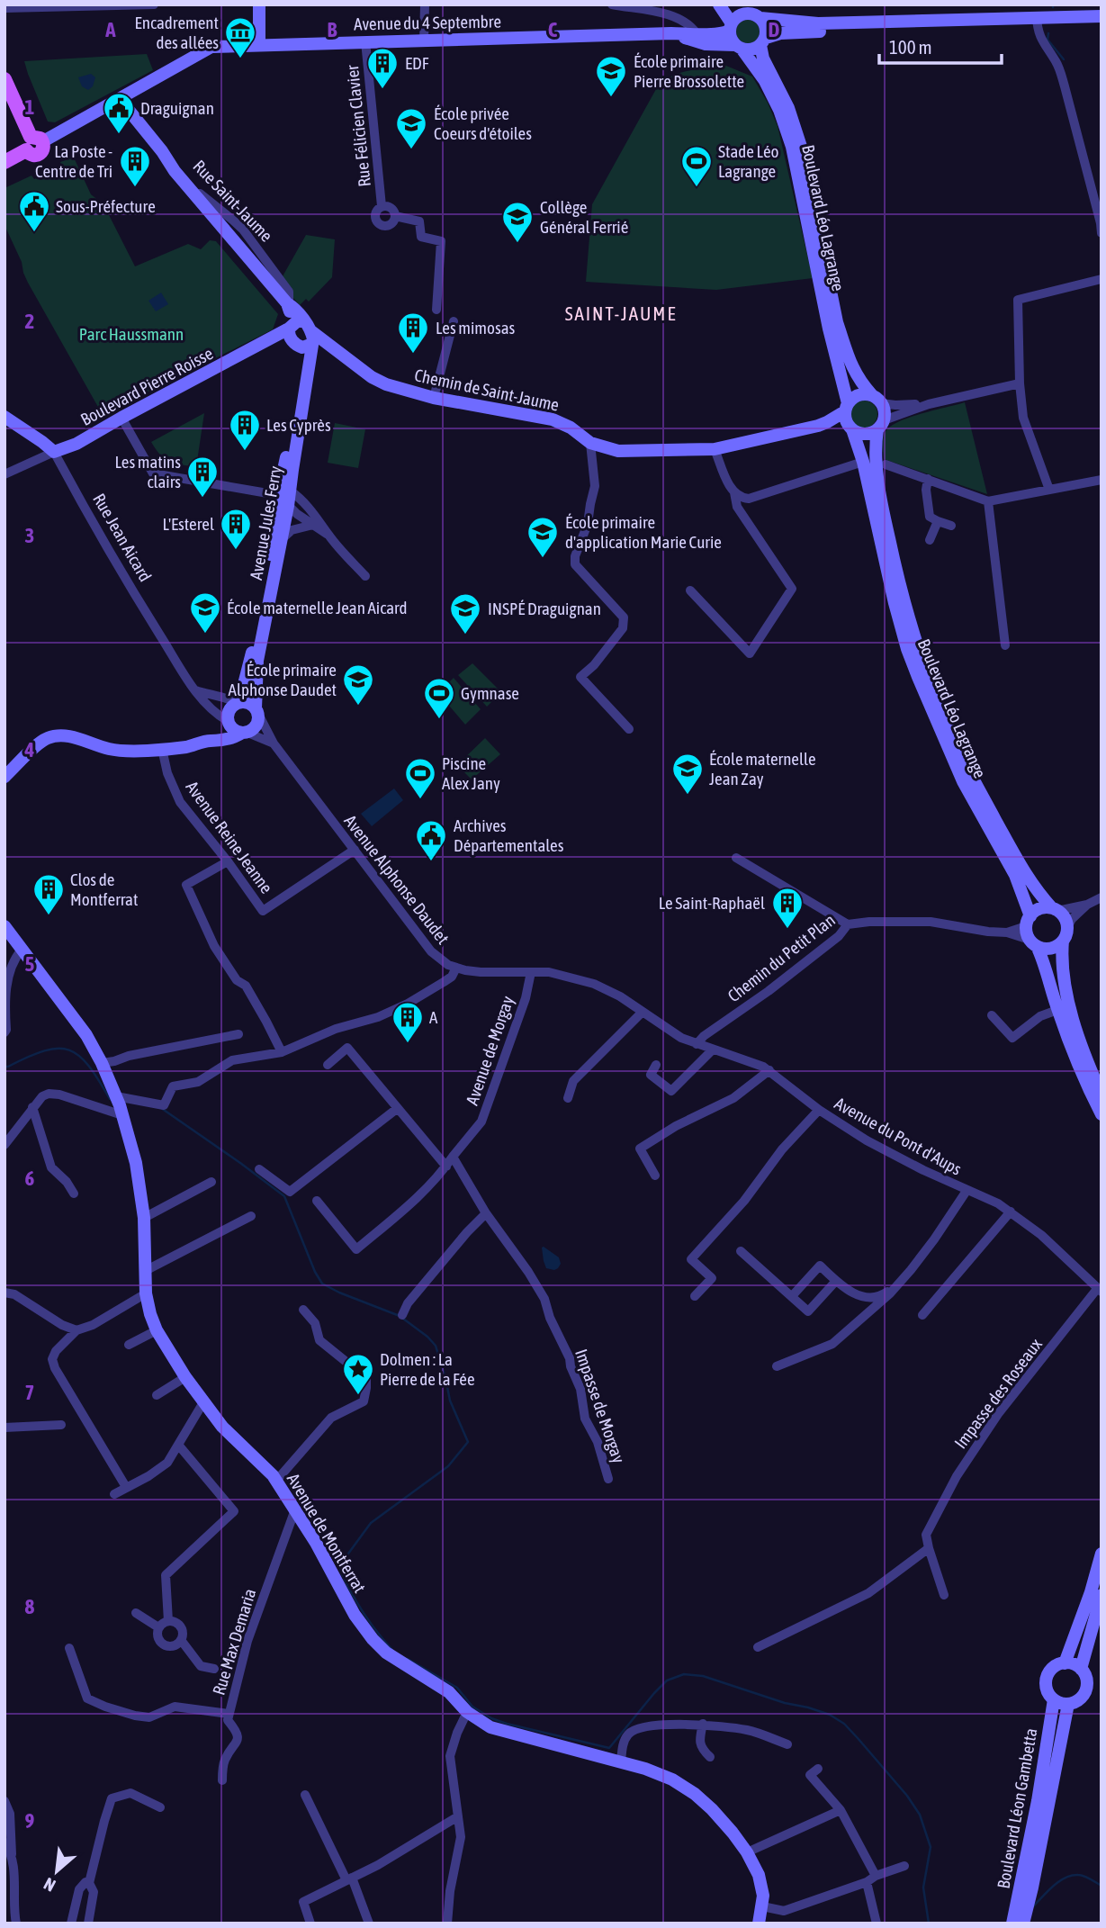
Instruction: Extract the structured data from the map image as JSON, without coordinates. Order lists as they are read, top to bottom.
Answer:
{
  "streets": {
    "main road": [
      "Avenue du 4 Septembre",
      "Boulevard Léo Lagrange",
      "Boulevard Pierre Roisse",
      "Chemin de Saint-Jaume",
      "Avenue Jules Ferry",
      "Rue Jean Aicard",
      "Avenue de Montferrat",
      "Boulevard Léon Gambetta"
    ],
    "street": [
      "Rue Félicien Clavier",
      "Avenue Reine Jeanne",
      "Avenue Alphonse Daudet",
      "Chemin du Petit Plan",
      "Avenue de Morgay",
      "Avenue du Pont d'Aups",
      "Impasse des Roseaux",
      "Impasse de Morgay",
      "Rue Max Demaria"
    ]
  },
  "crossings": [
    ["Avenue du 4 Septembre", "Rue Félicien Clavier"],
    ["Boulevard Léo Lagrange", "Chemin du Petit Plan"],
    ["Boulevard Pierre Roisse", "Chemin de Saint-Jaume"],
    ["Boulevard Pierre Roisse", "Avenue Jules Ferry"],
    ["Boulevard Pierre Roisse", "Rue Jean Aicard"],
    ["Chemin de Saint-Jaume", "Avenue Jules Ferry"],
    ["Avenue Jules Ferry", "Rue Jean Aicard"],
    ["Avenue Jules Ferry", "Avenue Alphonse Daudet"],
    ["Rue Jean Aicard", "Avenue Alphonse Daudet"],
    ["Avenue Reine Jeanne", "Avenue Alphonse Daudet"],
    ["Avenue Alphonse Daudet", "Avenue de Morgay"],
    ["Avenue Alphonse Daudet", "Avenue du Pont d'Aups"],
    ["Chemin du Petit Plan", "Avenue du Pont d'Aups"],
    ["Avenue de Morgay", "Avenue du Pont d'Aups"],
    ["Avenue du Pont d'Aups", "Impasse des Roseaux"],
    ["Avenue de Montferrat", "Rue Max Demaria"]
  ],
  "districts": ["SAINT-JAUME"],
  "parks": ["Parc Haussmann"],
  "places": {
    "museum": ["Encadrement des allées"],
    "building": [
      "EDF",
      "La Poste - Centre de Tri",
      "Les mimosas",
      "Les Cyprès",
      "Les matins clairs",
      "L'Esterel",
      "Clos de Montferrat",
      "Le Saint-Raphaël",
      "A"
    ],
    "school or university": [
      "École primaire Pierre Brossolette",
      "École privée Coeurs d'étoiles",
      "Collège Général Ferrié",
      "École primaire d'application Marie Curie",
      "École maternelle Jean Aicard",
      "INSPÉ Draguignan",
      "École primaire Alphonse Daudet",
      "École maternelle Jean Zay"
    ],
    "public building": ["Draguignan", "Sous-Préfecture", "Archives Départementales"],
    "sports": ["Stade Léo Lagrange", "Gymnase", "Piscine Alex Jany"],
    "place": ["Dolmen : La Pierre de la Fée"]
  },
  "scale_bar": "100 m",
  "north": "bottom left",
  "grid": {
    "columns": [
      "A",
      "B",
      "C",
      "D"
    ],
    "rows": [
      "1",
      "2",
      "3",
      "4",
      "5",
      "6",
      "7",
      "8",
      "9"
    ]
  }
}
